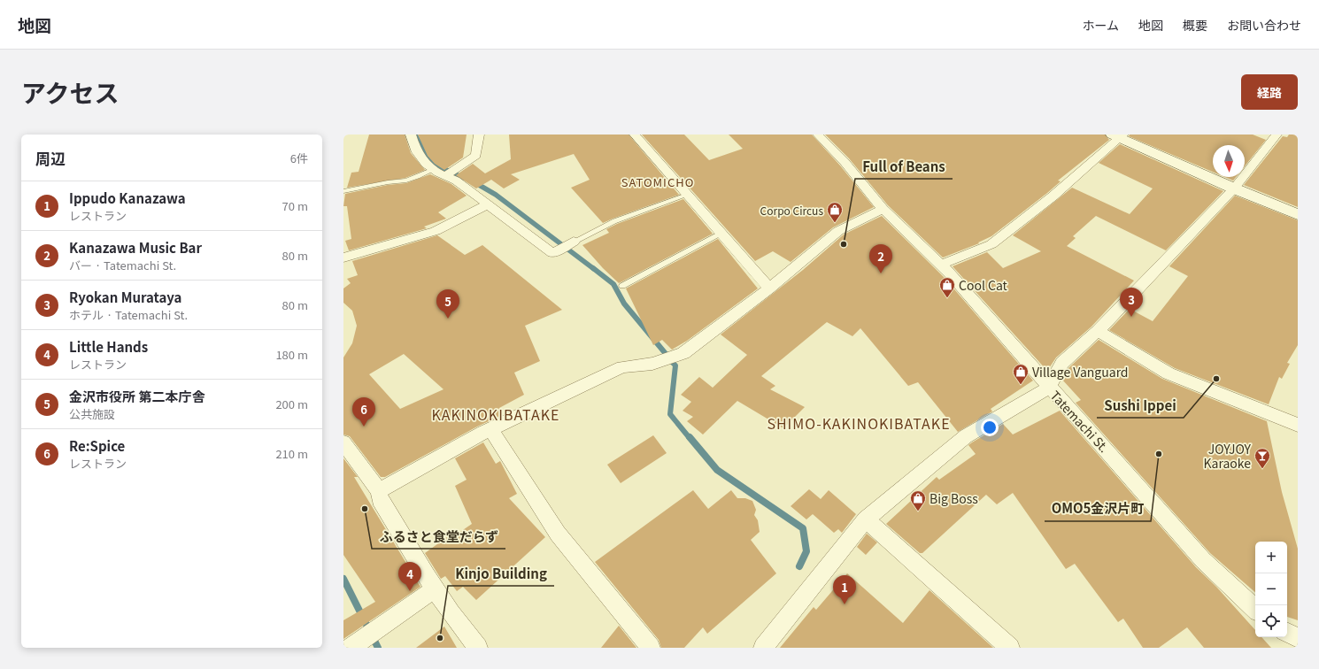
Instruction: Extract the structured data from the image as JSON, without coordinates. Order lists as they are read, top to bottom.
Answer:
{
  "streets": {
    "street": ["Tatemachi St."]
  },
  "districts": ["SATOMICHO", "KAKINOKIBATAKE", "SHIMO-KAKINOKIBATAKE"],
  "places": {
    "shop": [
      "Corpo Circus",
      "Cool Cat",
      "Village Vanguard",
      "Big Boss"
    ],
    "other": [
      "Full of Beans",
      "Sushi Ippei",
      "OMO5金沢片町",
      "ふるさと食堂だらず",
      "Kinjo Building"
    ],
    "bar": ["JOYJOY Karaoke"]
  },
  "north": "bottom",
  "page": {
    "header": "地図",
    "nav": [
      "ホーム",
      "地図",
      "概要",
      "お問い合わせ"
    ],
    "title": "アクセス",
    "buttons": "経路",
    "heading": ["周辺", "6件"],
    "list": [
      {
        "mark": "1",
        "name": "Ippudo Kanazawa",
        "note": "レストラン",
        "value": "70 m"
      },
      {
        "mark": "2",
        "name": "Kanazawa Music Bar",
        "note": "バー · Tatemachi St.",
        "value": "80 m"
      },
      {
        "mark": "3",
        "name": "Ryokan Murataya",
        "note": "ホテル · Tatemachi St.",
        "value": "80 m"
      },
      {
        "mark": "4",
        "name": "Little Hands",
        "note": "レストラン",
        "value": "180 m"
      },
      {
        "mark": "5",
        "name": "金沢市役所 第二本庁舎",
        "note": "公共施設",
        "value": "200 m"
      },
      {
        "mark": "6",
        "name": "Re:Spice",
        "note": "レストラン",
        "value": "210 m"
      }
    ],
    "pins": [
      "2",
      "3",
      "5",
      "6",
      "4",
      "1"
    ],
    "map_buttons": ["+", "−"]
  }
}
